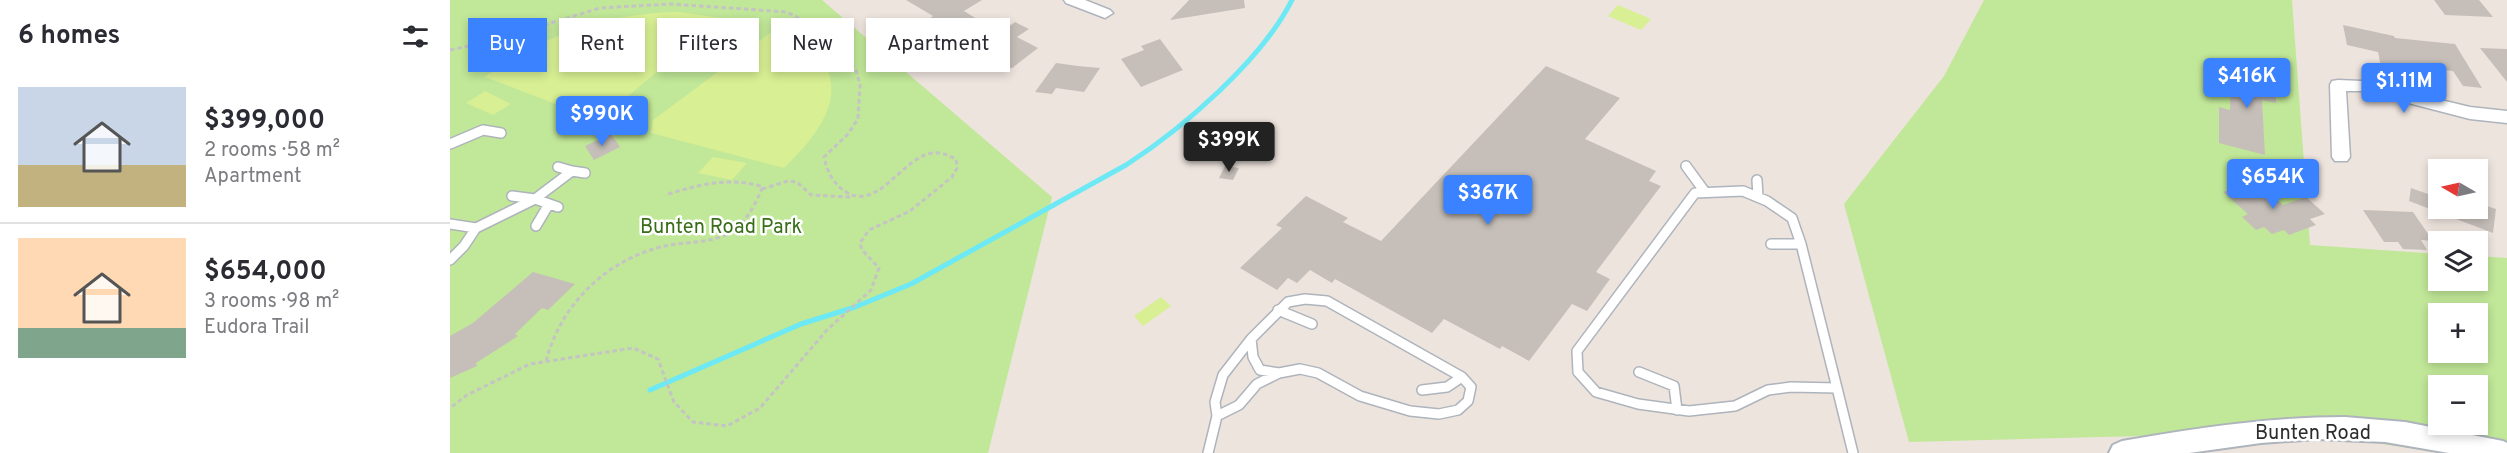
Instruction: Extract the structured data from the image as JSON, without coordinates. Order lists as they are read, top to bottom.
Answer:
{
  "streets": {
    "street": ["Bunten Road"]
  },
  "parks": ["Bunten Road Park"],
  "north": "left",
  "page": {
    "heading": "6 homes",
    "chip": [
      "Buy",
      "Rent",
      "Filters",
      "New",
      "Apartment"
    ],
    "price": [
      "$416K",
      "$1.11M",
      "$990K",
      "$399K",
      "$654K",
      "$367K"
    ],
    "list": [
      {
        "name": "$399,000",
        "note": "2 rooms · 58 m² · Apartment"
      },
      {
        "name": "$654,000",
        "note": "3 rooms · 98 m² · Eudora Trail"
      }
    ],
    "map_buttons": ["+", "−"]
  }
}
